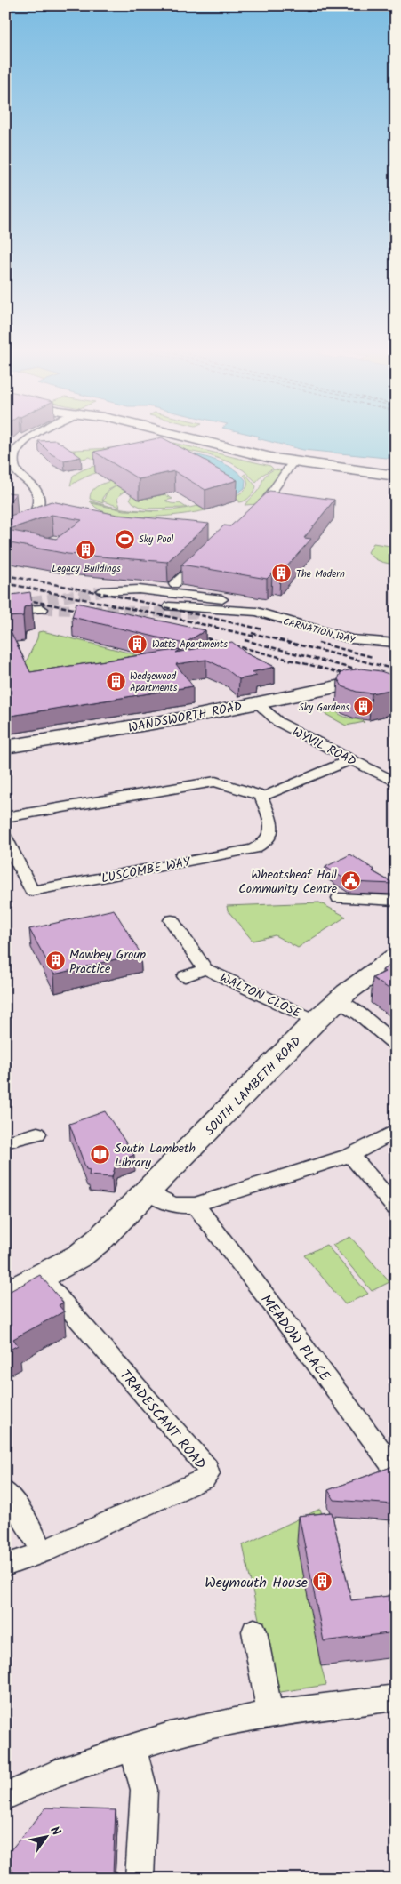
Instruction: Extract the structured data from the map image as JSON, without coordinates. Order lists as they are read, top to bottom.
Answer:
{
  "streets": {
    "main road": ["WANDSWORTH ROAD", "SOUTH LAMBETH ROAD"],
    "street": [
      "CARNATION WAY",
      "WYVIL ROAD",
      "LUSCOMBE WAY",
      "WALTON CLOSE",
      "MEADOW PLACE",
      "TRADESCANT ROAD"
    ]
  },
  "crossings": [
    ["WANDSWORTH ROAD", "WYVIL ROAD"],
    ["WALTON CLOSE", "SOUTH LAMBETH ROAD"],
    ["SOUTH LAMBETH ROAD", "TRADESCANT ROAD"]
  ],
  "places": {
    "sports": ["Sky Pool"],
    "building": [
      "Legacy Buildings",
      "The Modern",
      "Watts Apartments",
      "Wedgewood Apartments",
      "Sky Gardens",
      "Mawbey Group Practice",
      "Weymouth House"
    ],
    "public building": ["Wheatsheaf Hall Community Centre"],
    "library": ["South Lambeth Library"]
  },
  "north": "top right"
}
